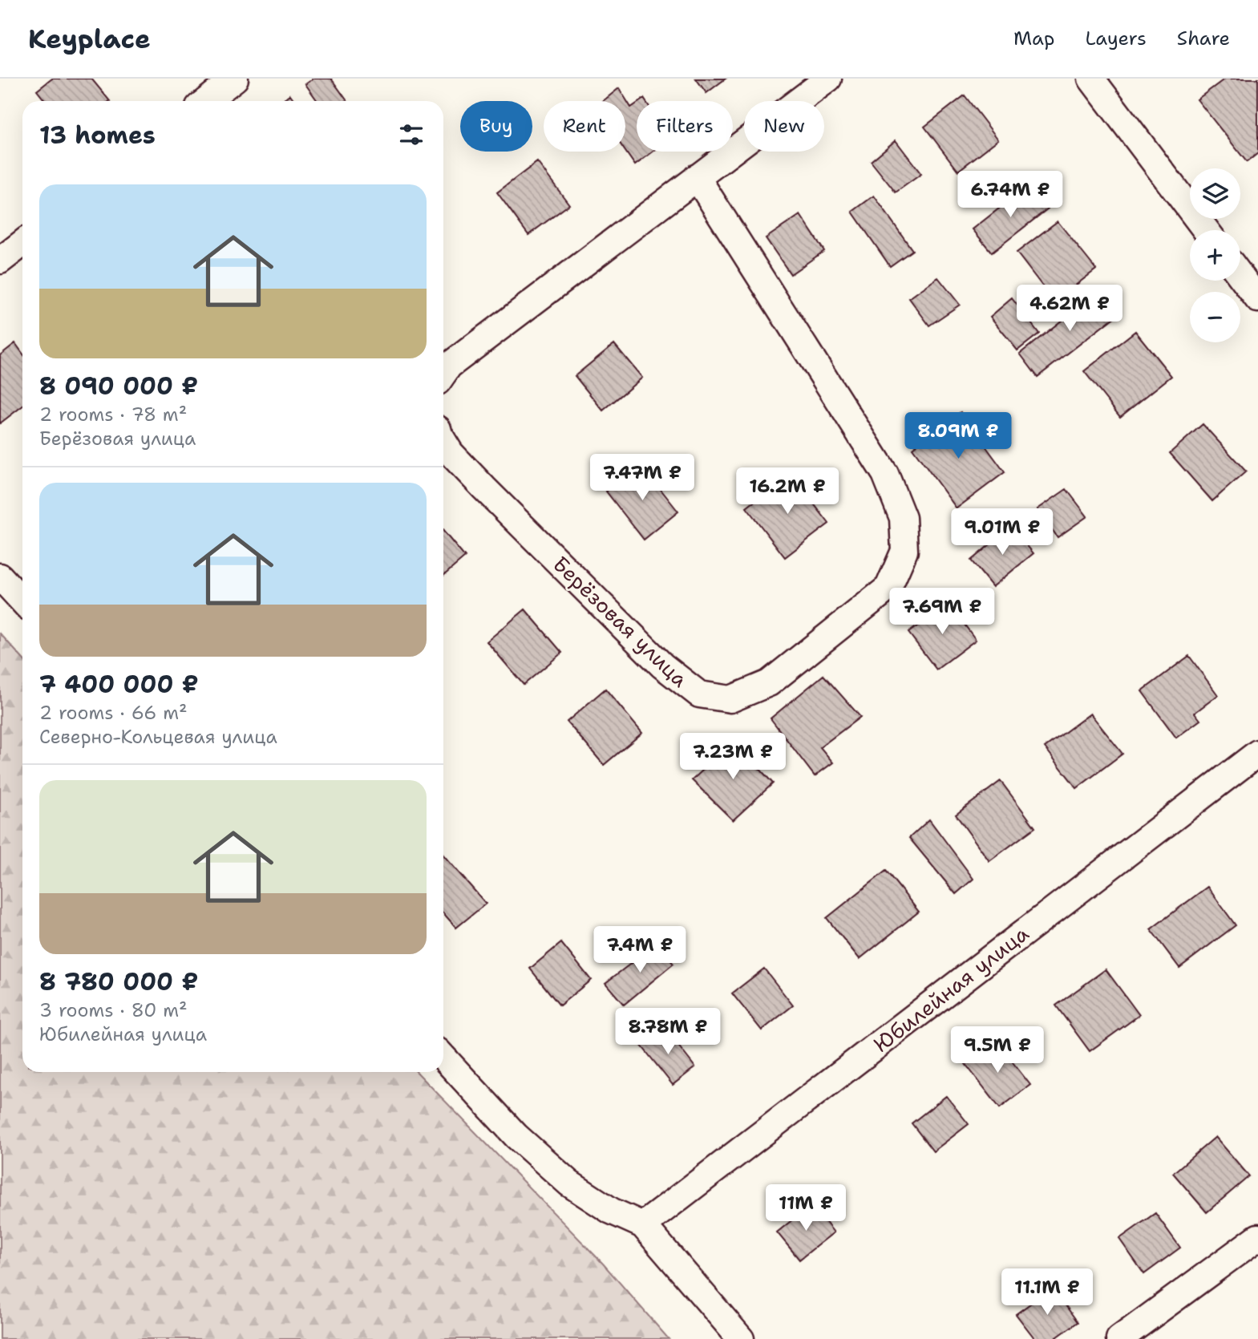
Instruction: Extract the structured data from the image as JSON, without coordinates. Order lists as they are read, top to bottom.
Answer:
{
  "streets": {
    "street": ["Берёзовая улица", "Юбилейная улица"]
  },
  "page": {
    "header": "Keyplace",
    "nav": ["Map", "Layers", "Share"],
    "chip": [
      "Buy",
      "Rent",
      "Filters",
      "New"
    ],
    "heading": "13 homes",
    "map_buttons": ["+", "−"],
    "list": [
      {
        "name": "8 090 000 ₽",
        "note": "2 rooms · 78 m² · Берёзовая улица"
      },
      {
        "name": "7 400 000 ₽",
        "note": "2 rooms · 66 m² · Северно-Кольцевая улица"
      },
      {
        "name": "8 780 000 ₽",
        "note": "3 rooms · 80 m² · Юбилейная улица"
      }
    ],
    "price": [
      "6.74M ₽",
      "4.62M ₽",
      "8.09M ₽",
      "7.47M ₽",
      "16.2M ₽",
      "9.01M ₽",
      "7.69M ₽",
      "7.23M ₽",
      "7.4M ₽",
      "8.78M ₽",
      "9.5M ₽",
      "11M ₽",
      "11.1M ₽"
    ]
  }
}
